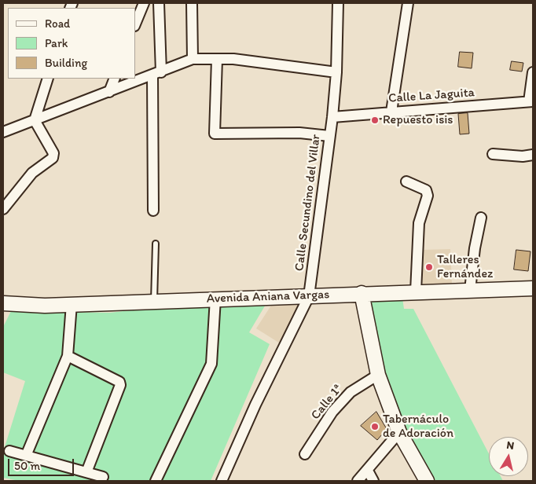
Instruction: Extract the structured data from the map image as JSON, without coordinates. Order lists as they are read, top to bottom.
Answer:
{
  "streets": {
    "main road": ["Avenida Aniana Vargas"],
    "street": ["Calle La Jaguita", "Calle Secundino del Villar", "Calle 1ª"]
  },
  "crossings": [
    ["Calle La Jaguita", "Calle Secundino del Villar"],
    ["Calle Secundino del Villar", "Avenida Aniana Vargas"]
  ],
  "places": ["Repuesto isis", "Talleres Fernández", "Tabernáculo de Adoración"],
  "legend": ["Road", "Park", "Building"],
  "scale_bar": "50 m",
  "north": "top"
}
